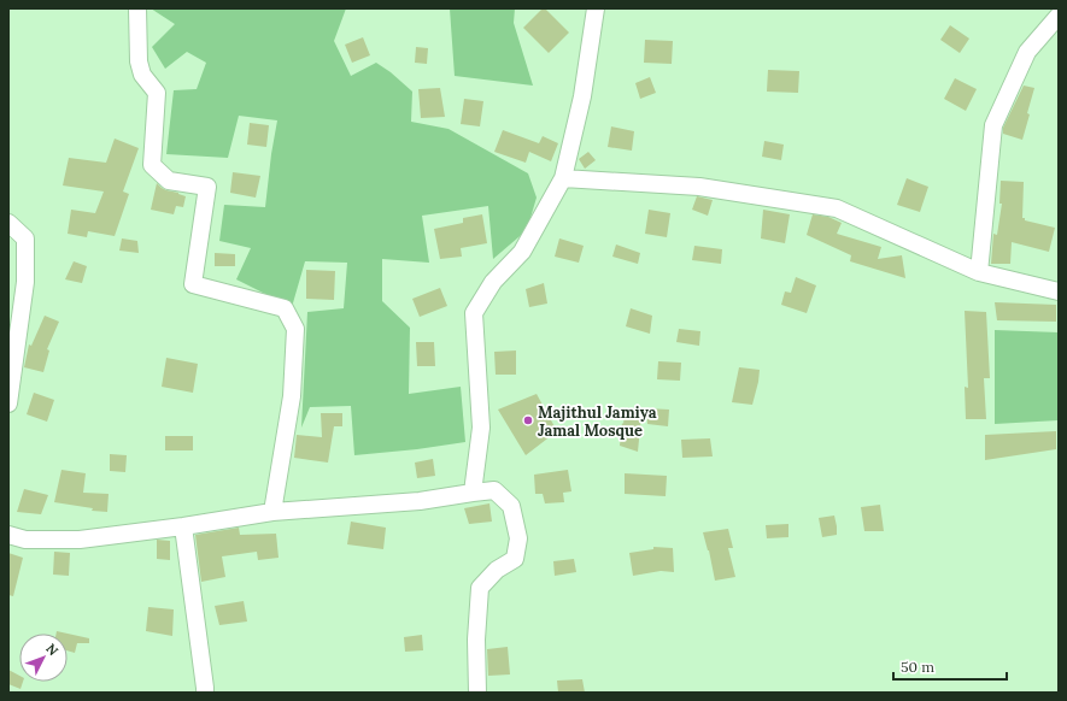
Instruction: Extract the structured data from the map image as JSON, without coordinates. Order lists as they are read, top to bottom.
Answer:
{
  "places": ["Majithul Jamiya Jamal Mosque"],
  "scale_bar": "50 m",
  "north": "top right"
}
